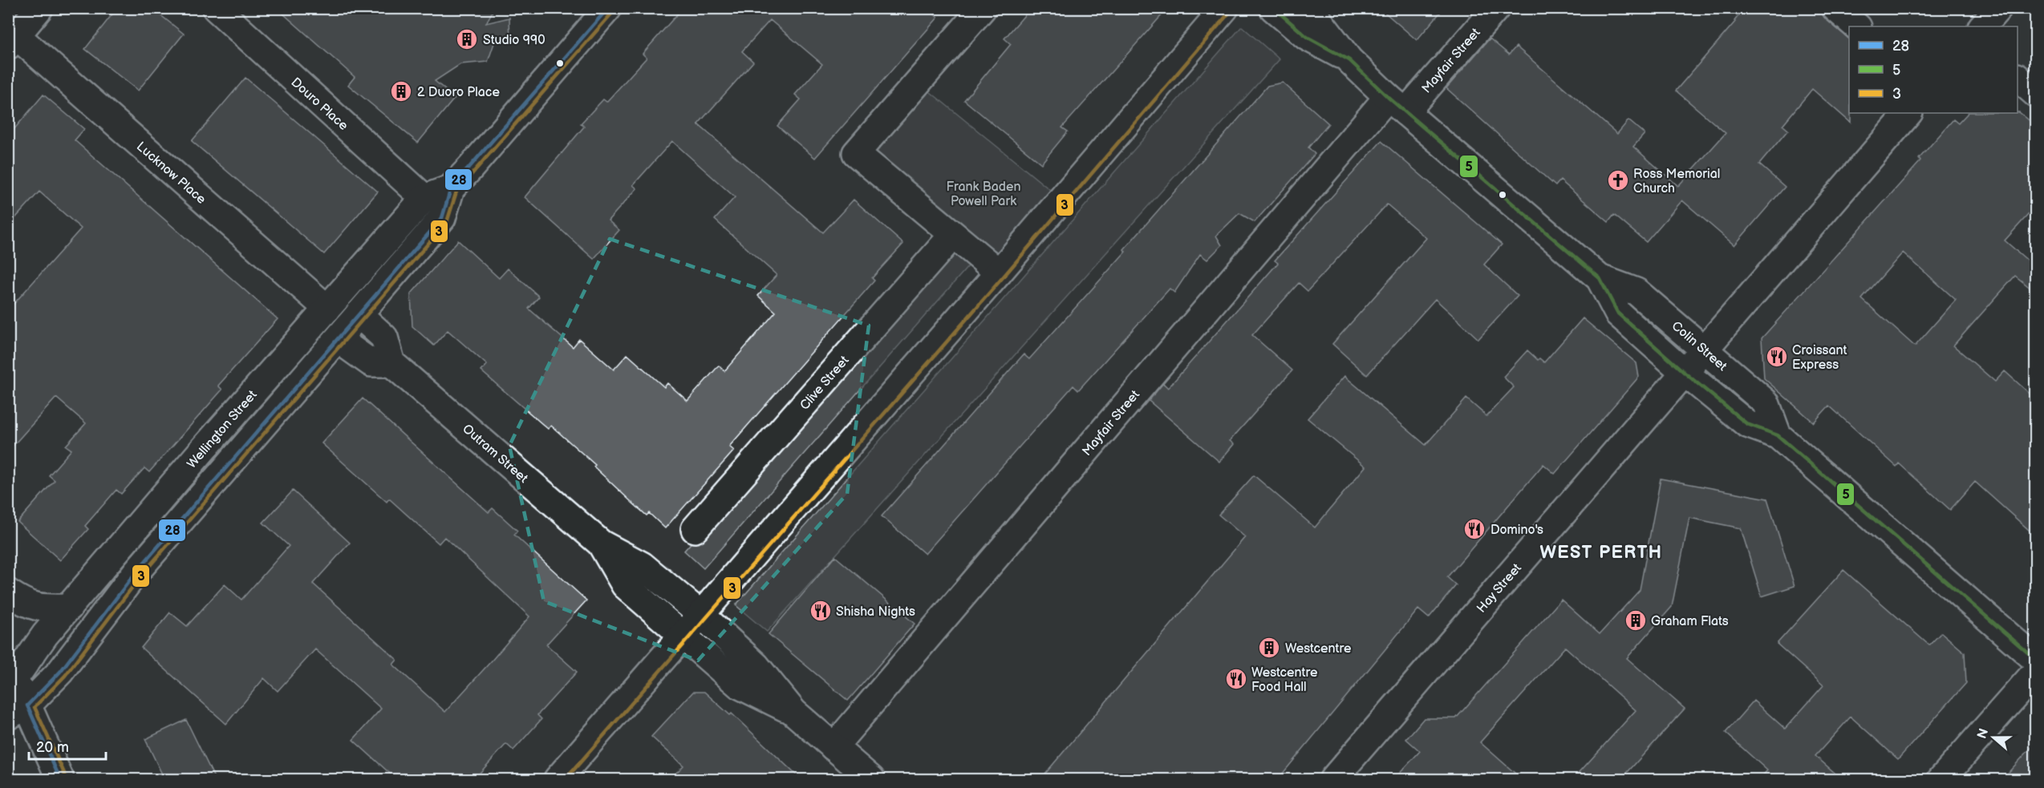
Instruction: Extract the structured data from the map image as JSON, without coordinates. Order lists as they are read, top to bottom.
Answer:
{
  "streets": {
    "street": [
      "Mayfair Street",
      "Douro Place",
      "Lucknow Place",
      "Colin Street",
      "Clive Street",
      "Wellington Street",
      "Outram Street",
      "Hay Street"
    ]
  },
  "crossings": [
    ["Mayfair Street", "Colin Street"],
    ["Mayfair Street", "Outram Street"],
    ["Douro Place", "Wellington Street"],
    ["Lucknow Place", "Wellington Street"],
    ["Colin Street", "Hay Street"]
  ],
  "districts": ["WEST PERTH"],
  "parks": ["Frank Baden Powell Park"],
  "places": {
    "building": [
      "Studio 990",
      "2 Duoro Place",
      "Graham Flats",
      "Westcentre"
    ],
    "church": ["Ross Memorial Church"],
    "restaurant": [
      "Croissant Express",
      "Domino's",
      "Shisha Nights",
      "Westcentre Food Hall"
    ]
  },
  "lines": ["transit line 28", "transit line 5", "transit line 3"],
  "legend": ["28", "5", "3"],
  "scale_bar": "20 m",
  "north": "left"
}
